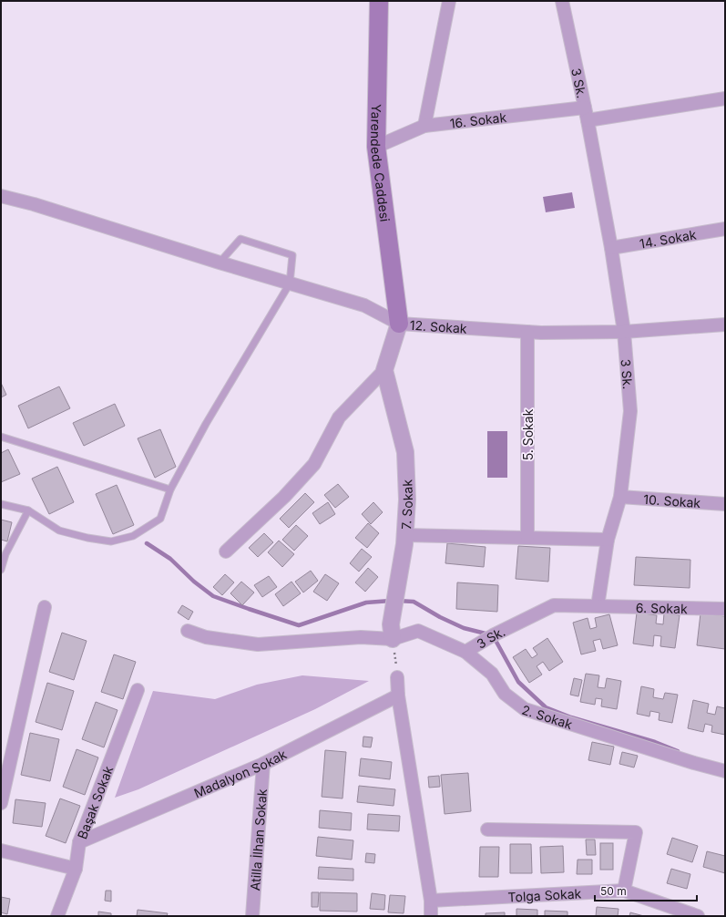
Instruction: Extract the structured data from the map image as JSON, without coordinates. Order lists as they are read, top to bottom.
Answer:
{
  "streets": {
    "main road": ["Yarendede Caddesi"],
    "street": [
      "3 Sk.",
      "16. Sokak",
      "14. Sokak",
      "12. Sokak",
      "5. Sokak",
      "10. Sokak",
      "7. Sokak",
      "6. Sokak",
      "2. Sokak",
      "Madalyon Sokak",
      "Başak Sokak",
      "Atilla İlhan Sokak",
      "Tolga Sokak"
    ]
  },
  "crossings": [
    ["3 Sk.", "16. Sokak"],
    ["3 Sk.", "14. Sokak"],
    ["3 Sk.", "12. Sokak"],
    ["3 Sk.", "10. Sokak"],
    ["3 Sk.", "6. Sokak"],
    ["3 Sk.", "2. Sokak"],
    ["16. Sokak", "Yarendede Caddesi"],
    ["Yarendede Caddesi", "12. Sokak"],
    ["12. Sokak", "5. Sokak"],
    ["12. Sokak", "7. Sokak"],
    ["7. Sokak", "2. Sokak"],
    ["Madalyon Sokak", "Başak Sokak"],
    ["Madalyon Sokak", "Atilla İlhan Sokak"]
  ],
  "scale_bar": "50 m"
}
